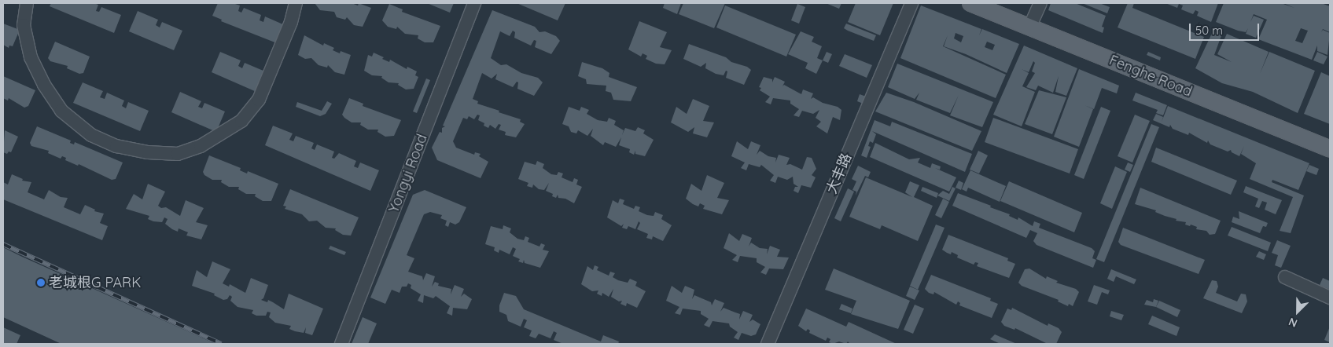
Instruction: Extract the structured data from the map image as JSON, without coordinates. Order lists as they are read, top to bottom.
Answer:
{
  "streets": {
    "main road": ["Fenghe Road"],
    "street": ["Yongyi Road", "大丰路"]
  },
  "places": ["老城根G PARK"],
  "scale_bar": "50 m",
  "north": "bottom left"
}
